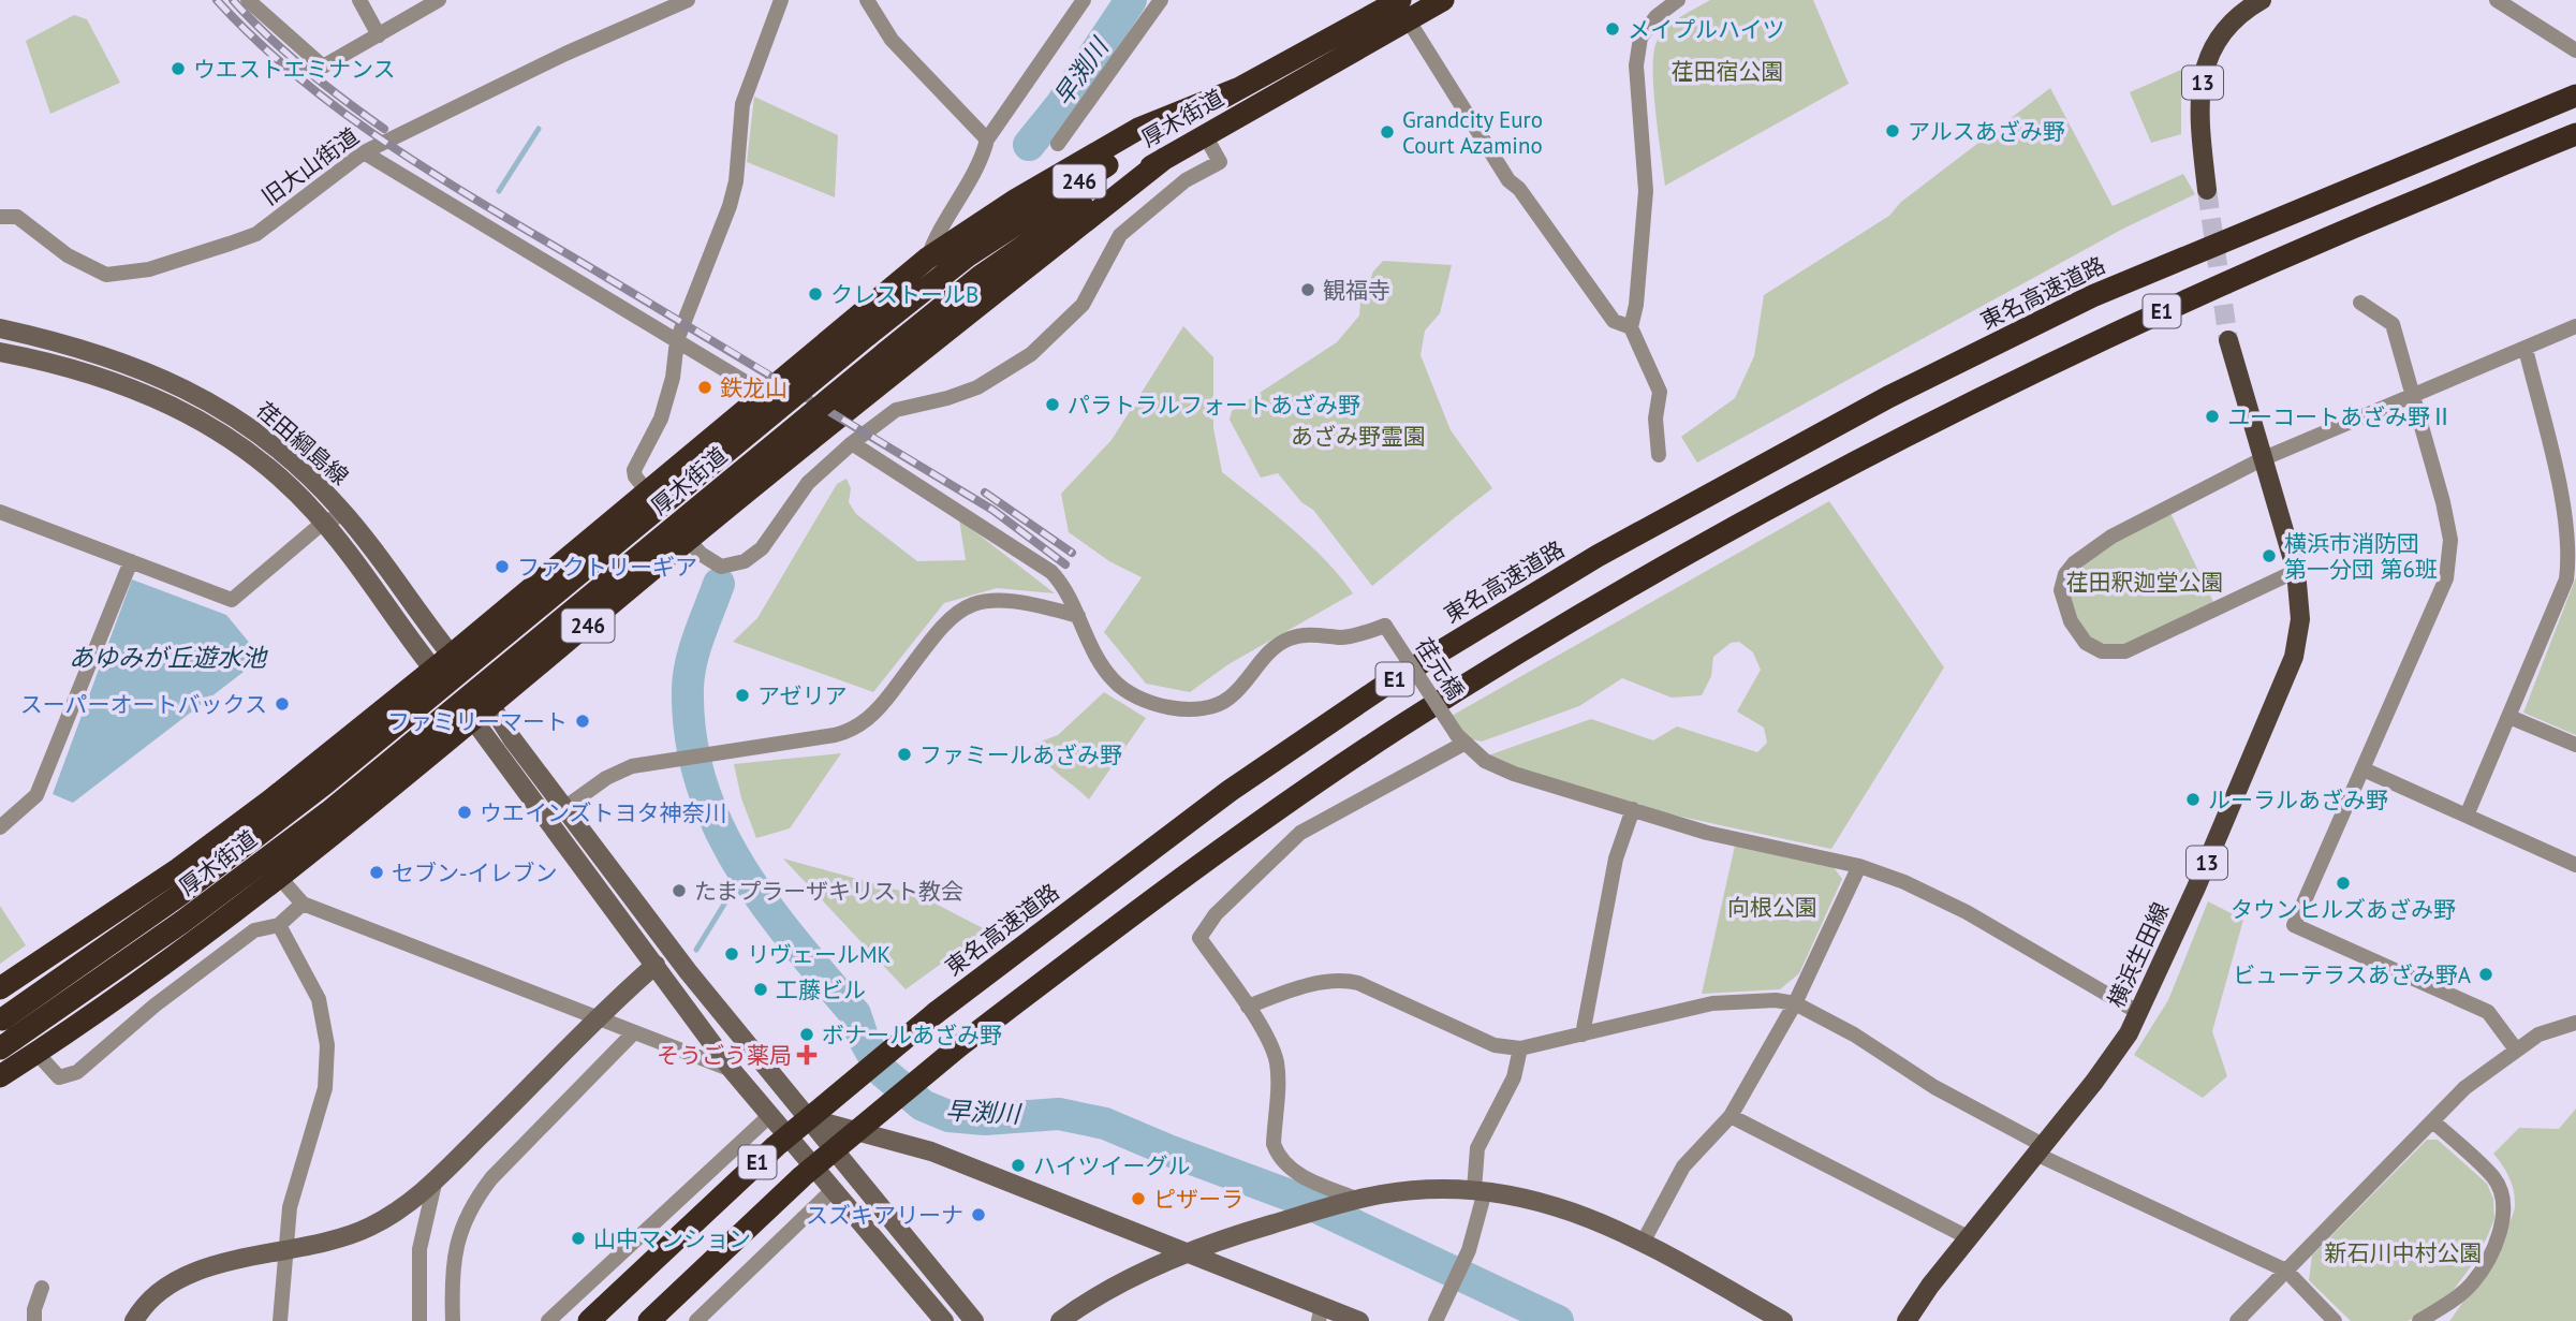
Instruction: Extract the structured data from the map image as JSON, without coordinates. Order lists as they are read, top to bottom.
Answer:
{
  "streets": {
    "highway": [
      "厚木街道",
      "246",
      "東名高速道路",
      "E1"
    ],
    "main road": ["13", "横浜生田線"],
    "street": ["旧大山街道", "荏田綱島線", "荏元橋"]
  },
  "crossings": [
    ["厚木街道", "246"],
    ["246", "荏田綱島線"]
  ],
  "water": ["早渕川", "あゆみが丘遊水池"],
  "parks": [
    "荏田宿公園",
    "あざみ野霊園",
    "荏田釈迦堂公園",
    "向根公園",
    "新石川中村公園"
  ],
  "places": {
    "other": [
      "メイプルハイツ",
      "ウエストエミナンス",
      "アルスあざみ野",
      "Grandcity Euro Court Azamino",
      "観福寺",
      "クレストールB",
      "鉄龙山",
      "パラトラルフォートあざみ野",
      "ユーコートあざみ野Ⅱ",
      "横浜市消防団 第一分団 第6班",
      "ファクトリーギア",
      "アゼリア",
      "スーパーオートバックス",
      "ファミリーマート",
      "ファミールあざみ野",
      "ルーラルあざみ野",
      "ウエインズトヨタ神奈川",
      "セブン-イレブン",
      "タウンヒルズあざみ野",
      "たまプラーザキリスト教会",
      "リヴェールMK",
      "ビューテラスあざみ野A",
      "工藤ビル",
      "ボナールあざみ野",
      "ハイツイーグル",
      "ピザーラ",
      "スズキアリーナ",
      "山中マンション"
    ],
    "health": ["そうごう薬局"]
  }
}
